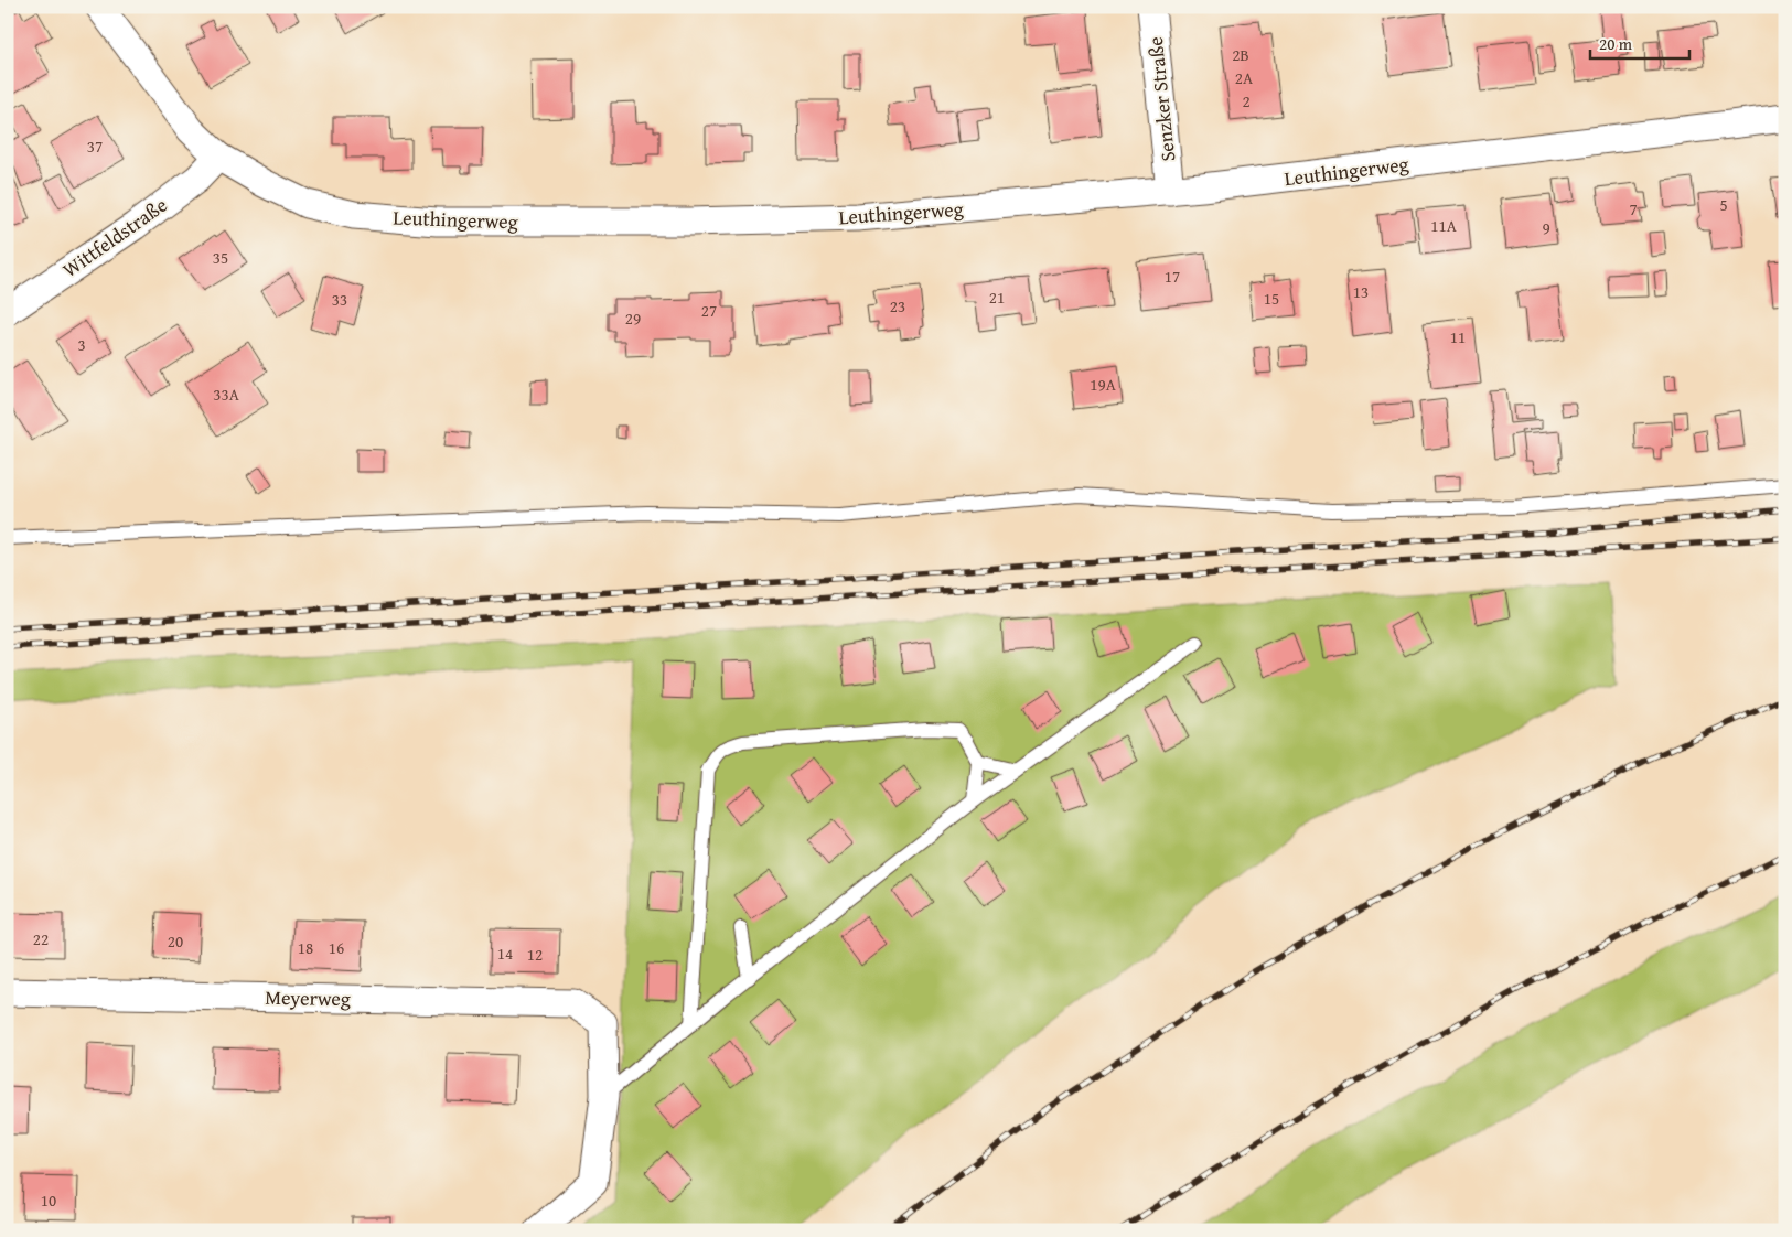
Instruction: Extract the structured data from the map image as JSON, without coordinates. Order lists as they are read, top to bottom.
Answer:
{
  "streets": {
    "street": [
      "Senzker Straße",
      "Leuthingerweg",
      "Wittfeldstraße",
      "Meyerweg"
    ]
  },
  "crossings": [
    ["Senzker Straße", "Leuthingerweg"],
    ["Leuthingerweg", "Wittfeldstraße"]
  ],
  "house_numbers": [
    "2B",
    "2A",
    "2",
    "37",
    "5",
    "7",
    "11A",
    "9",
    "35",
    "17",
    "13",
    "21",
    "15",
    "33",
    "23",
    "27",
    "29",
    "11",
    "3",
    "19A",
    "33A",
    "22",
    "20",
    "18",
    "16",
    "14",
    "12",
    "10"
  ],
  "scale_bar": "20 m"
}
